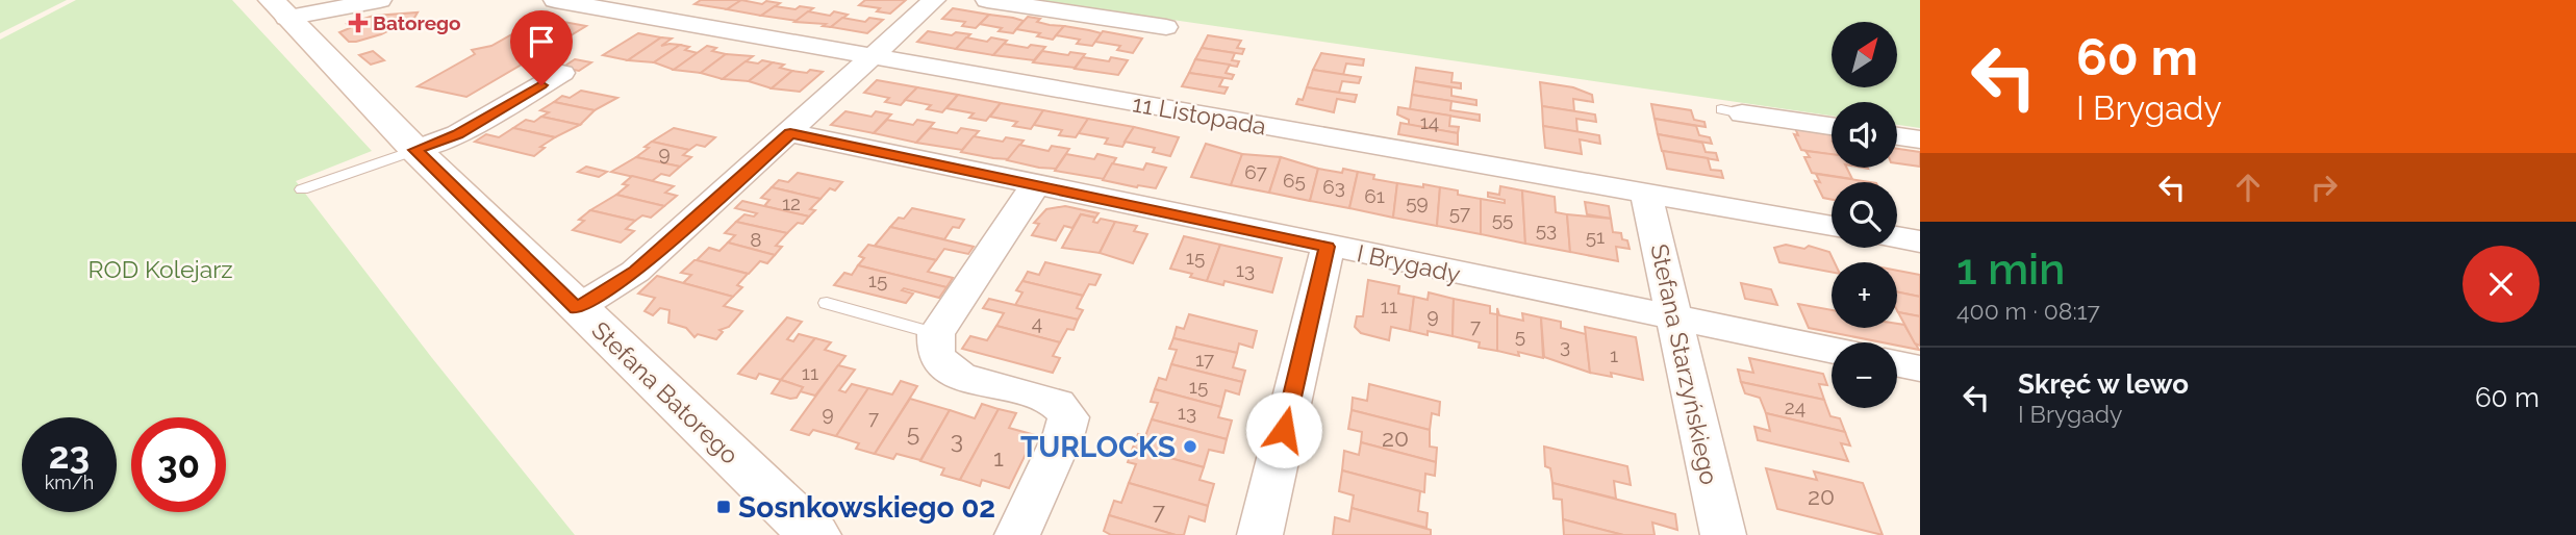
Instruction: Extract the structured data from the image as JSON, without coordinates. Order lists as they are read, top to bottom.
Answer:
{
  "streets": {
    "street": [
      "11 Listopada",
      "I Brygady",
      "Stefana Starzyńskiego",
      "Stefana Batorego"
    ]
  },
  "crossings": [
    ["11 Listopada", "Stefana Starzyńskiego"],
    ["I Brygady", "Stefana Starzyńskiego"]
  ],
  "parks": ["ROD Kolejarz"],
  "places": {
    "health": ["Batorego"],
    "other": ["TURLOCKS"],
    "transit": ["Sosnkowskiego 02"]
  },
  "house_numbers": [
    "14",
    "9",
    "67",
    "65",
    "63",
    "61",
    "59",
    "12",
    "57",
    "55",
    "53",
    "51",
    "8",
    "15",
    "13",
    "15",
    "11",
    "9",
    "4",
    "7",
    "5",
    "3",
    "1",
    "17",
    "11",
    "15",
    "24",
    "13",
    "9",
    "7",
    "5",
    "20",
    "3",
    "1",
    "20",
    "7"
  ],
  "north": "top right",
  "page": {
    "turn": ["60 m", "I Brygady"],
    "map_buttons": ["+", "−"],
    "heading": ["1 min", "400 m · 08:17"],
    "list": [
      {
        "name": "Skręć w lewo",
        "note": "I Brygady",
        "value": "60 m"
      }
    ],
    "speed": "23 km/h",
    "limit": "30"
  }
}
